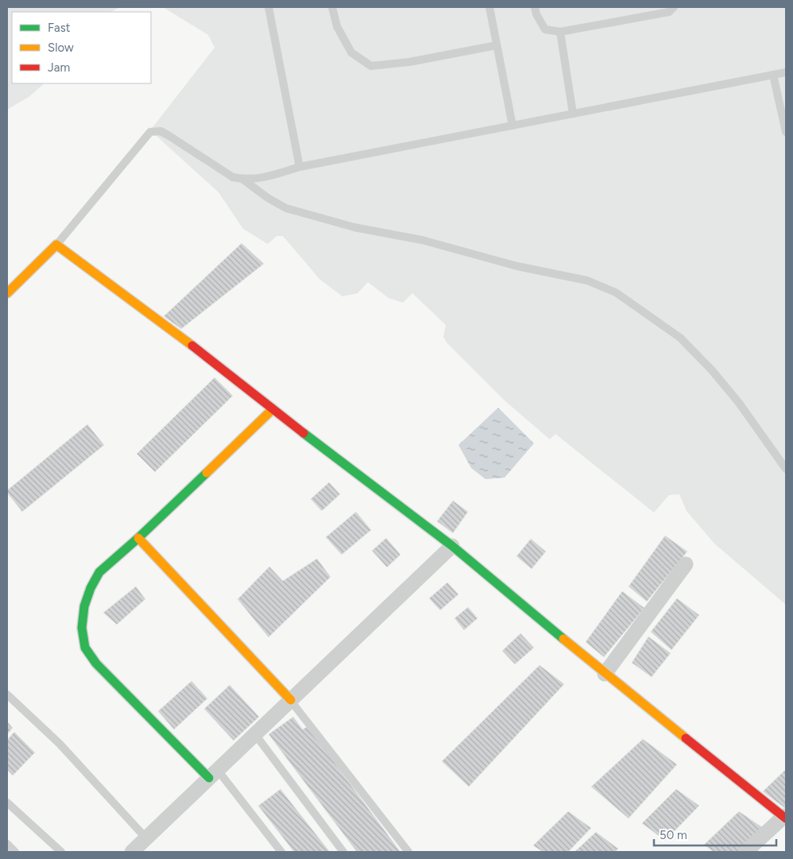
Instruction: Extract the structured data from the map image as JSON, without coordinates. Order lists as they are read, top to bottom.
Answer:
{
  "legend": ["Fast", "Slow", "Jam"],
  "scale_bar": "50 m"
}
